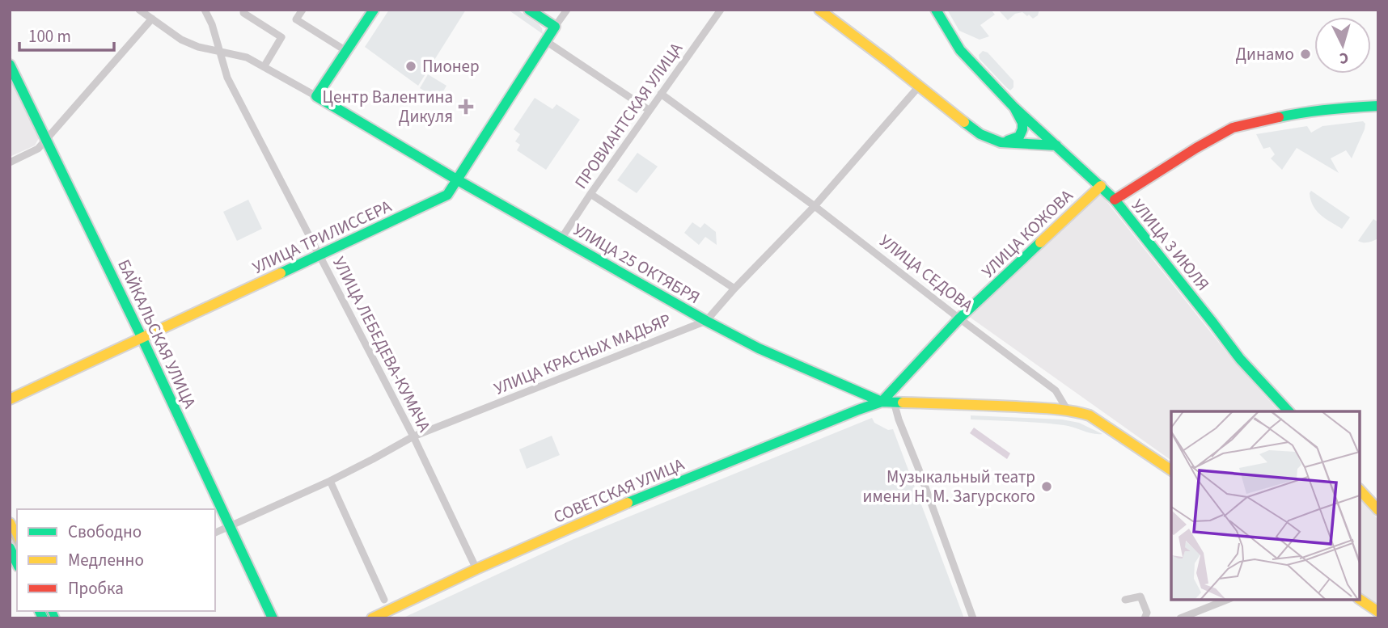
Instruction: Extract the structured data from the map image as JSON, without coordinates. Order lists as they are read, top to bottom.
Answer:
{
  "streets": {
    "main road": [
      "УЛИЦА КОЖОВА",
      "УЛИЦА ТРИЛИССЕРА",
      "УЛИЦА 3 ИЮЛЯ",
      "УЛИЦА 25 ОКТЯБРЯ",
      "БАЙКАЛЬСКАЯ УЛИЦА",
      "СОВЕТСКАЯ УЛИЦА"
    ],
    "street": [
      "ПРОВИАНТСКАЯ УЛИЦА",
      "УЛИЦА СЕДОВА",
      "УЛИЦА ЛЕБЕДЕВА-КУМАЧА",
      "УЛИЦА КРАСНЫХ МАДЬЯР"
    ]
  },
  "crossings": [
    ["ПРОВИАНТСКАЯ УЛИЦА", "УЛИЦА 25 ОКТЯБРЯ"],
    ["ПРОВИАНТСКАЯ УЛИЦА", "УЛИЦА СЕДОВА"],
    ["УЛИЦА КОЖОВА", "УЛИЦА 3 ИЮЛЯ"],
    ["УЛИЦА КОЖОВА", "УЛИЦА 25 ОКТЯБРЯ"],
    ["УЛИЦА КОЖОВА", "УЛИЦА СЕДОВА"],
    ["УЛИЦА КОЖОВА", "СОВЕТСКАЯ УЛИЦА"],
    ["УЛИЦА ТРИЛИССЕРА", "УЛИЦА 25 ОКТЯБРЯ"],
    ["УЛИЦА ТРИЛИССЕРА", "БАЙКАЛЬСКАЯ УЛИЦА"],
    ["УЛИЦА ТРИЛИССЕРА", "УЛИЦА ЛЕБЕДЕВА-КУМАЧА"],
    ["УЛИЦА 25 ОКТЯБРЯ", "УЛИЦА СЕДОВА"],
    ["УЛИЦА 25 ОКТЯБРЯ", "УЛИЦА ЛЕБЕДЕВА-КУМАЧА"],
    ["УЛИЦА 25 ОКТЯБРЯ", "УЛИЦА КРАСНЫХ МАДЬЯР"],
    ["УЛИЦА 25 ОКТЯБРЯ", "СОВЕТСКАЯ УЛИЦА"],
    ["УЛИЦА СЕДОВА", "УЛИЦА КРАСНЫХ МАДЬЯР"],
    ["БАЙКАЛЬСКАЯ УЛИЦА", "УЛИЦА КРАСНЫХ МАДЬЯР"],
    ["УЛИЦА ЛЕБЕДЕВА-КУМАЧА", "УЛИЦА КРАСНЫХ МАДЬЯР"],
    ["УЛИЦА ЛЕБЕДЕВА-КУМАЧА", "СОВЕТСКАЯ УЛИЦА"]
  ],
  "places": {
    "other": ["Динамо", "Пионер", "Музыкальный театр имени Н. М. Загурского"],
    "health": ["Центр Валентина Дикуля"]
  },
  "legend": ["Свободно", "Медленно", "Пробка"],
  "scale_bar": "100 m",
  "north": "bottom"
}
